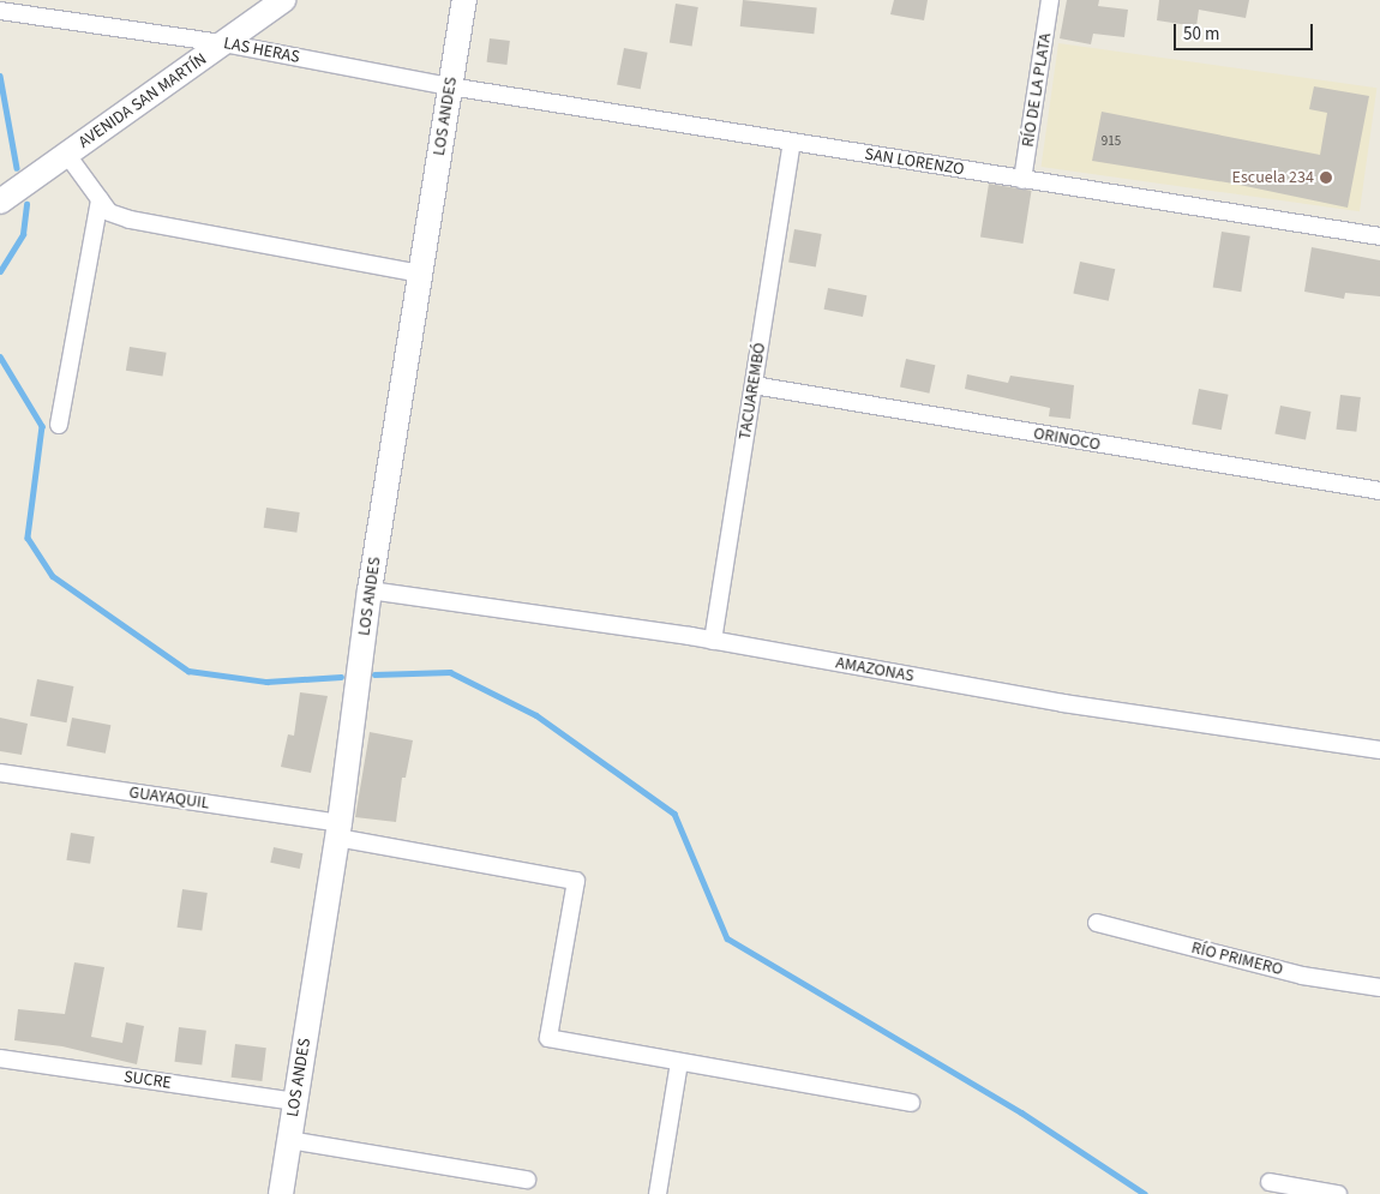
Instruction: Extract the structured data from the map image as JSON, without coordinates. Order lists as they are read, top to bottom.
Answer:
{
  "streets": {
    "main road": ["AVENIDA SAN MARTÍN", "LOS ANDES"],
    "street": [
      "LAS HERAS",
      "RÍO DE LA PLATA",
      "SAN LORENZO",
      "TACUAREMBÓ",
      "ORINOCO",
      "AMAZONAS",
      "GUAYAQUIL",
      "RÍO PRIMERO",
      "SUCRE"
    ]
  },
  "crossings": [
    ["LAS HERAS", "AVENIDA SAN MARTÍN"],
    ["LAS HERAS", "LOS ANDES"],
    ["LAS HERAS", "SAN LORENZO"],
    ["RÍO DE LA PLATA", "SAN LORENZO"],
    ["LOS ANDES", "SAN LORENZO"],
    ["LOS ANDES", "AMAZONAS"],
    ["LOS ANDES", "GUAYAQUIL"],
    ["LOS ANDES", "SUCRE"],
    ["SAN LORENZO", "TACUAREMBÓ"],
    ["TACUAREMBÓ", "ORINOCO"],
    ["TACUAREMBÓ", "AMAZONAS"]
  ],
  "places": ["Escuela 234"],
  "house_numbers": ["915"],
  "scale_bar": "50 m"
}
